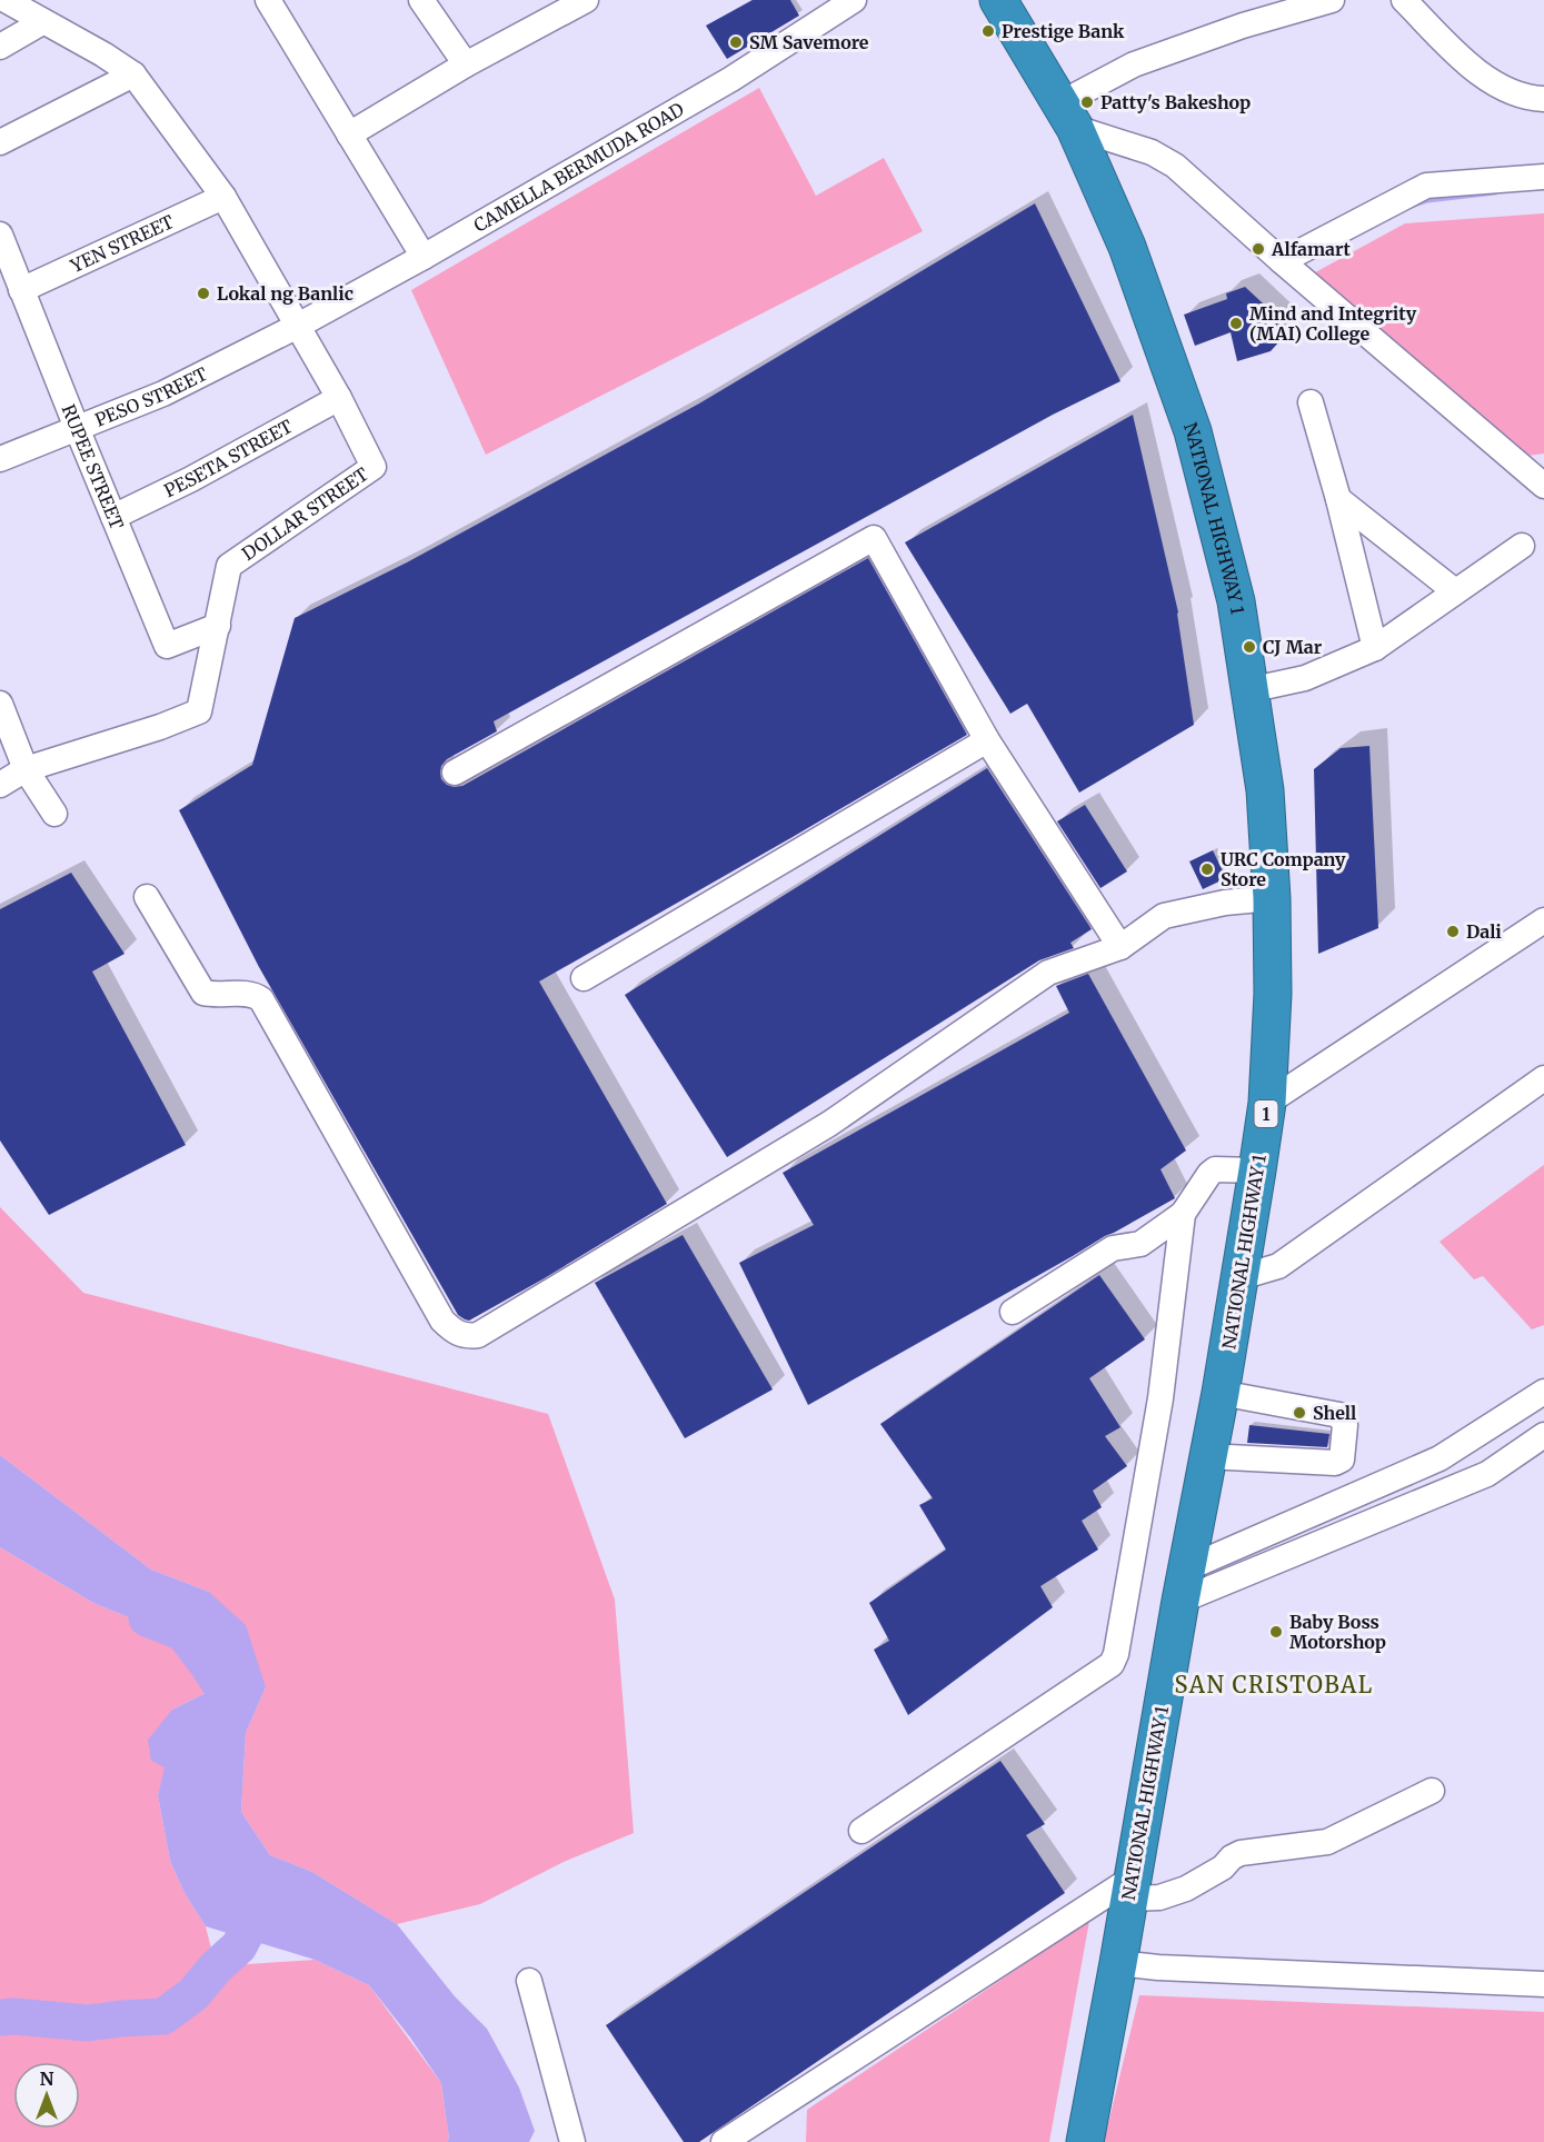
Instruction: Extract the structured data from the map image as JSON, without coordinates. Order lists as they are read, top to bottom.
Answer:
{
  "streets": {
    "highway": ["NATIONAL HIGHWAY 1", "1"],
    "street": [
      "CAMELLA BERMUDA ROAD",
      "YEN STREET",
      "PESO STREET",
      "PESETA STREET",
      "RUPEE STREET",
      "DOLLAR STREET"
    ]
  },
  "crossings": [
    ["CAMELLA BERMUDA ROAD", "PESO STREET"],
    ["CAMELLA BERMUDA ROAD", "DOLLAR STREET"],
    ["YEN STREET", "RUPEE STREET"],
    ["YEN STREET", "DOLLAR STREET"],
    ["PESO STREET", "RUPEE STREET"],
    ["PESO STREET", "DOLLAR STREET"],
    ["PESETA STREET", "RUPEE STREET"],
    ["PESETA STREET", "DOLLAR STREET"],
    ["RUPEE STREET", "DOLLAR STREET"]
  ],
  "districts": ["SAN CRISTOBAL"],
  "places": [
    "Prestige Bank",
    "SM Savemore",
    "Patty's Bakeshop",
    "Alfamart",
    "Lokal ng Banlic",
    "Mind and Integrity (MAI) College",
    "CJ Mar",
    "URC Company Store",
    "Dali",
    "Shell",
    "Baby Boss Motorshop"
  ],
  "north": "top"
}
